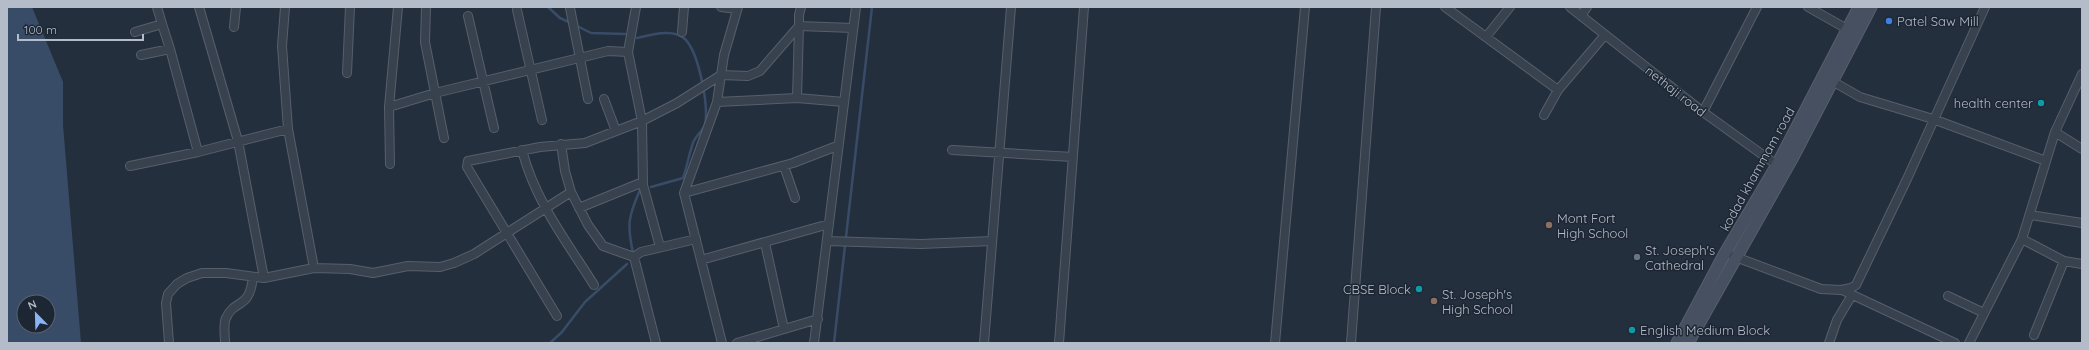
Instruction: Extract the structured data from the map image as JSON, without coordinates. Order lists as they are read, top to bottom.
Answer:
{
  "streets": {
    "main road": ["kodad khammam road"],
    "street": ["nethaji road"]
  },
  "crossings": [
    ["nethaji road", "kodad khammam road"]
  ],
  "places": [
    "Patel Saw Mill",
    "health center",
    "Mont Fort High School",
    "St. Joseph's Cathedral",
    "CBSE Block",
    "St. Joseph's High School",
    "English Medium Block"
  ],
  "scale_bar": "100 m",
  "north": "top left"
}
